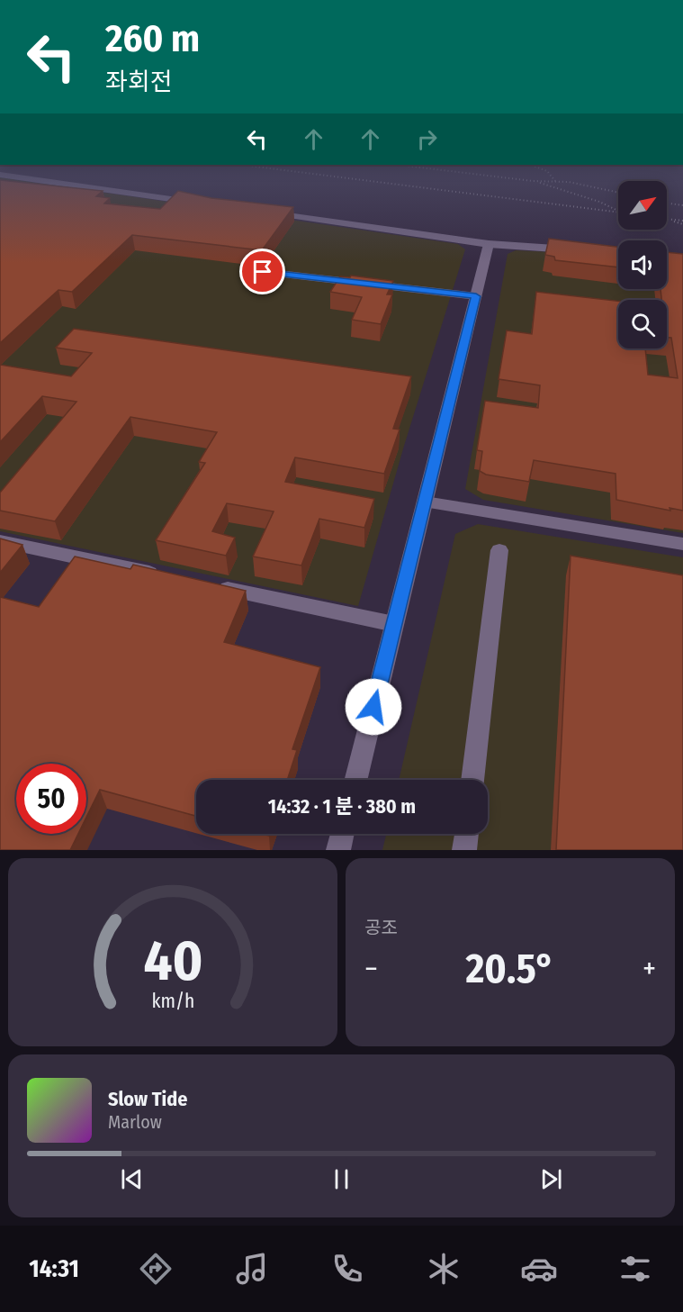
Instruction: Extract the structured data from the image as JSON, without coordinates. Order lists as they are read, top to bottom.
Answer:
{
  "north": "top right",
  "page": {
    "turn": ["260 m", "좌회전"],
    "limit": "50",
    "trip": "14:32 · 1 분 · 380 m",
    "tile": "공조",
    "heat": ["−", "20.5°", "+"],
    "song": ["Slow Tide", "Marlow"],
    "tabs": "14:31",
    "gauge": ["40", "km/h"]
  }
}
